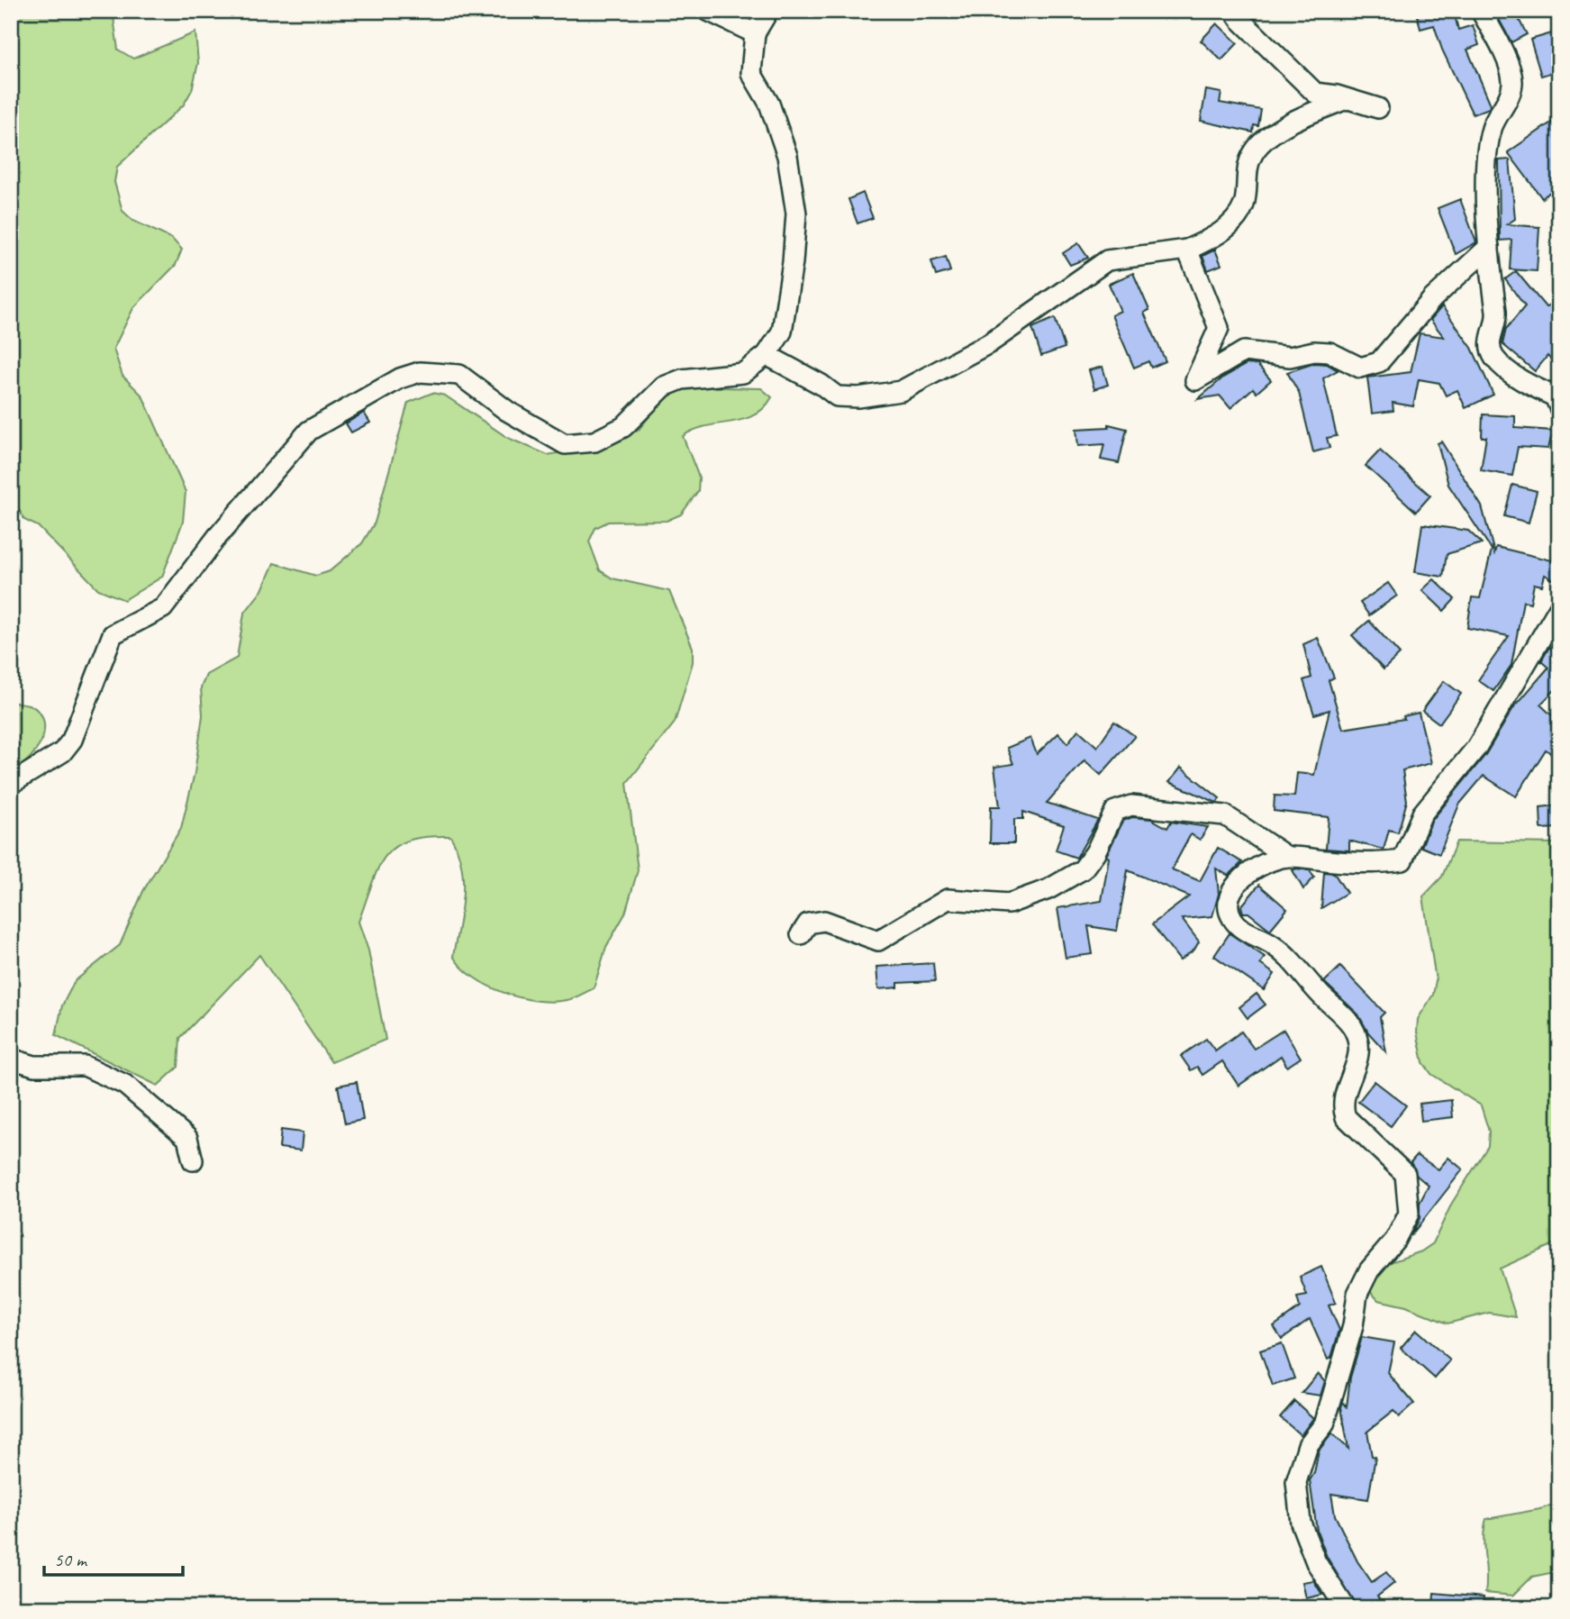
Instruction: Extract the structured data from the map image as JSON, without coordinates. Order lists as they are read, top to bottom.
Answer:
{
  "scale_bar": "50 m"
}
